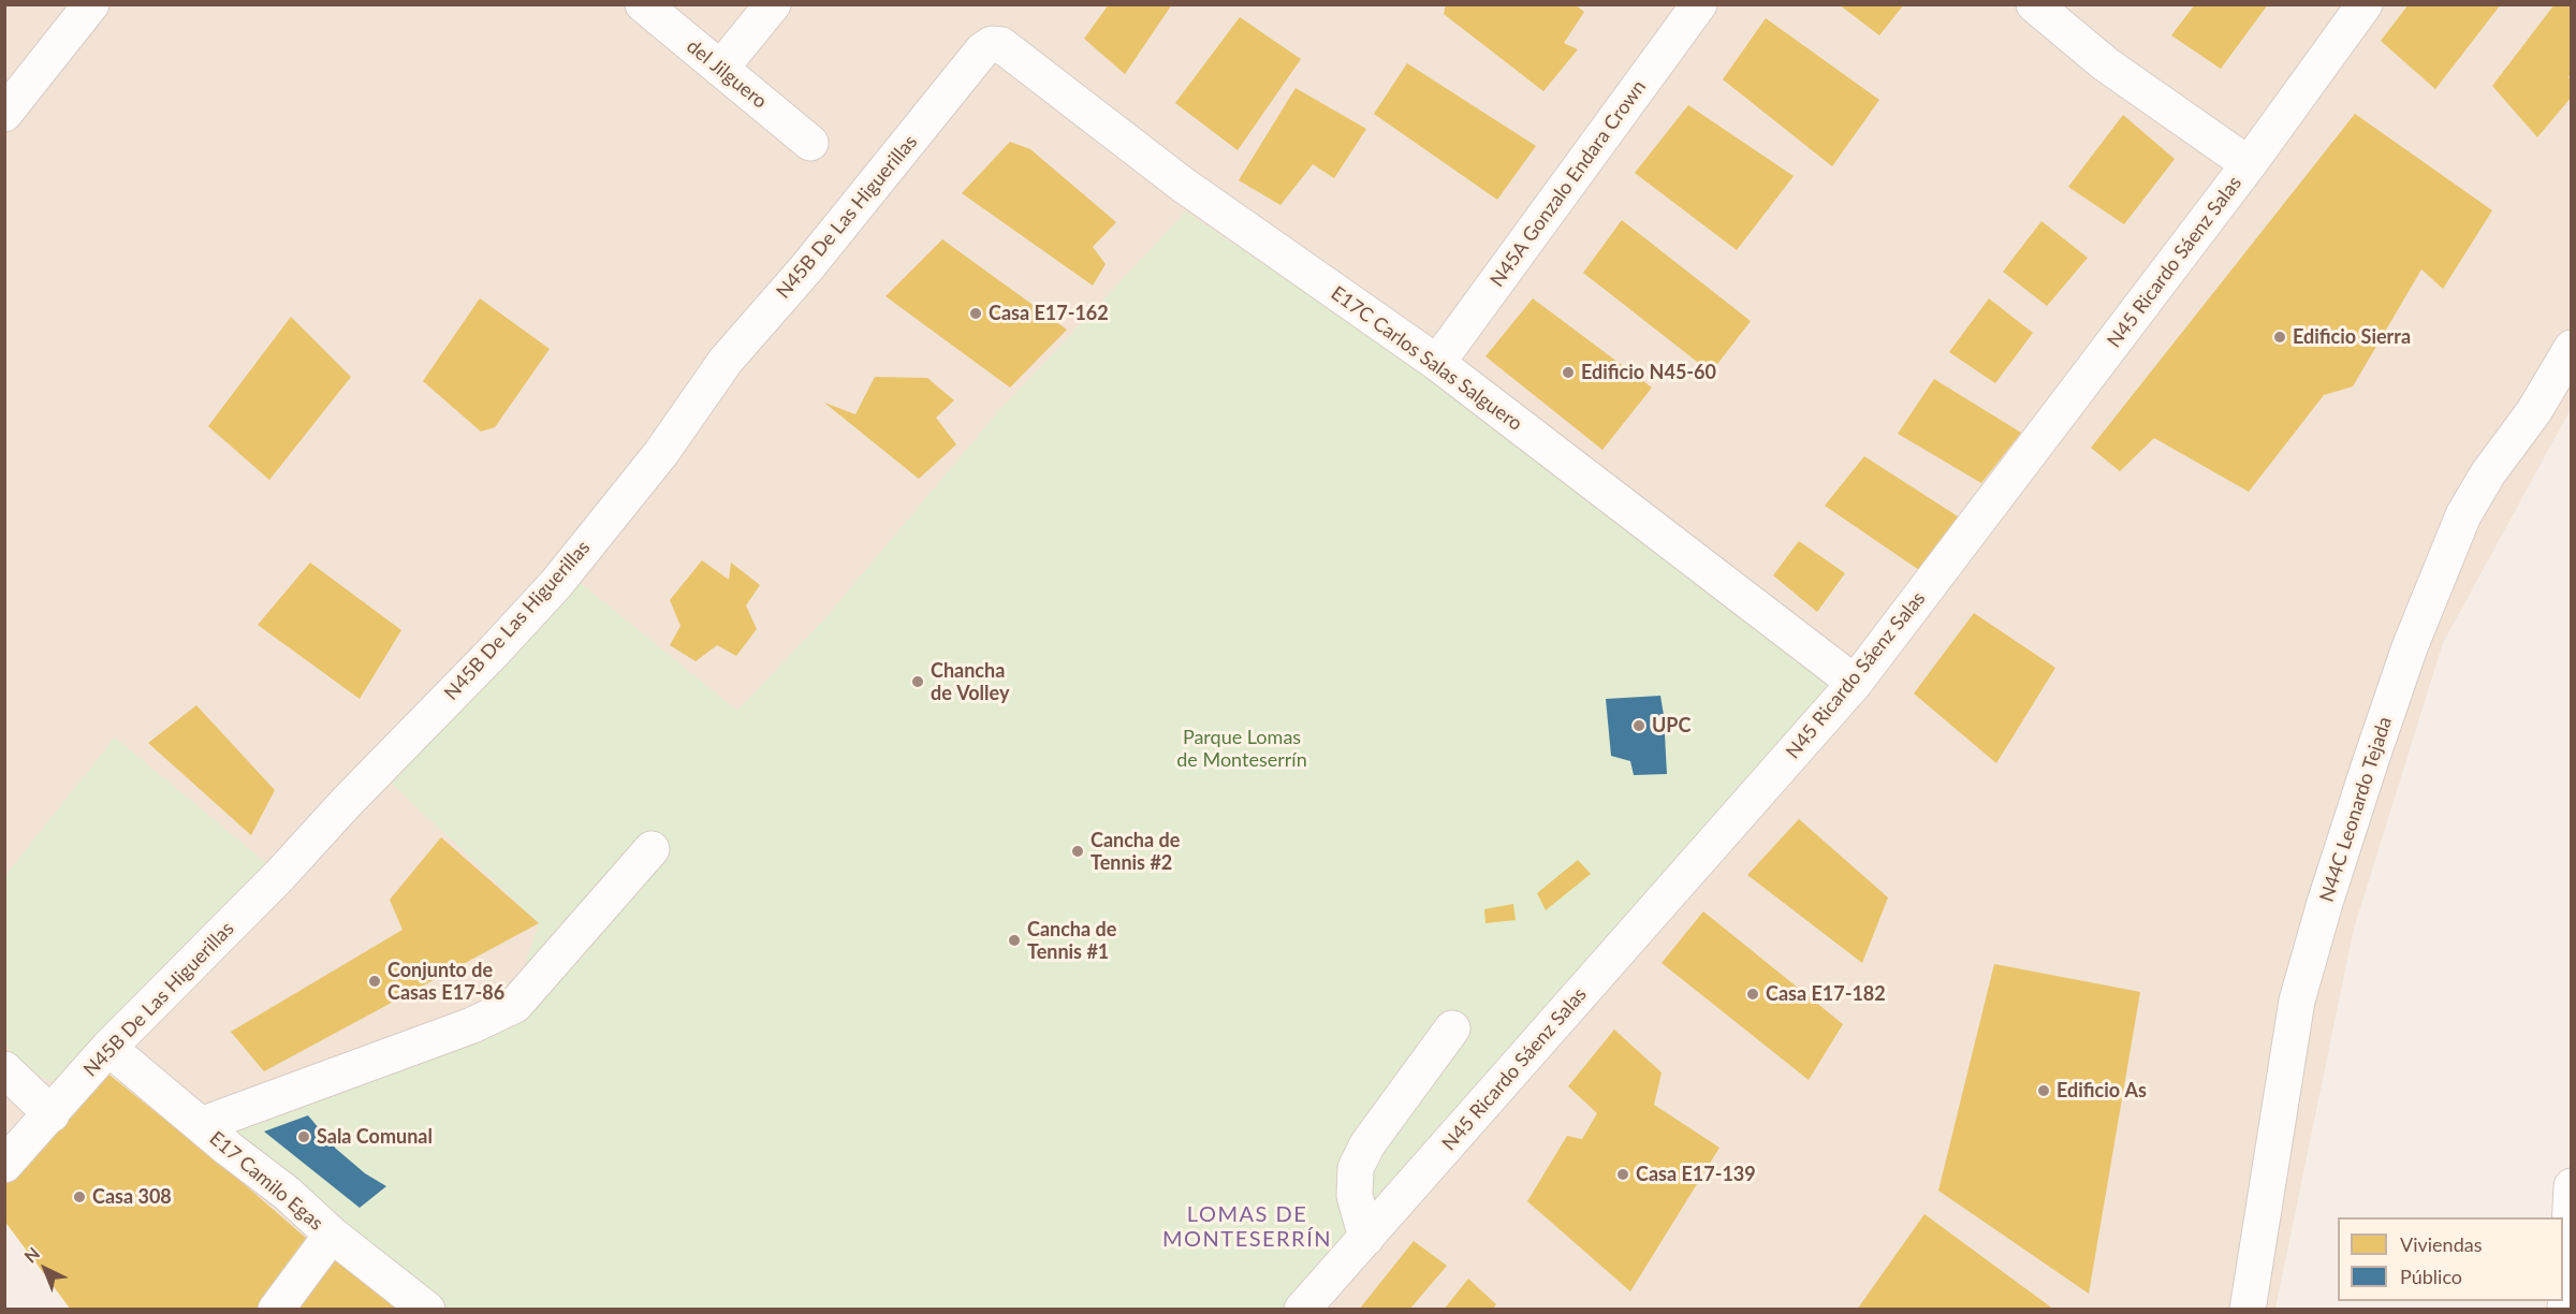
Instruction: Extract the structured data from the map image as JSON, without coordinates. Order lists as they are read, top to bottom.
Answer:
{
  "streets": {
    "street": [
      "del Jilguero",
      "N45A Gonzalo Endara Crown",
      "N45B De Las Higuerillas",
      "N45 Ricardo Sáenz Salas",
      "E17C Carlos Salas Salguero",
      "N44C Leonardo Tejada",
      "E17 Camilo Egas"
    ]
  },
  "crossings": [
    ["N45A Gonzalo Endara Crown", "E17C Carlos Salas Salguero"],
    ["N45B De Las Higuerillas", "E17C Carlos Salas Salguero"],
    ["N45B De Las Higuerillas", "E17 Camilo Egas"],
    ["N45 Ricardo Sáenz Salas", "E17C Carlos Salas Salguero"]
  ],
  "districts": ["LOMAS DE MONTESERRÍN"],
  "parks": ["Parque Lomas de Monteserrín"],
  "places": [
    "Casa E17-162",
    "Edificio Sierra",
    "Edificio N45-60",
    "Chancha de Volley",
    "UPC",
    "Cancha de Tennis #2",
    "Cancha de Tennis #1",
    "Conjunto de Casas E17-86",
    "Casa E17-182",
    "Edificio As",
    "Sala Comunal",
    "Casa E17-139",
    "Casa 308"
  ],
  "legend": ["Viviendas", "Público"],
  "north": "top left"
}
